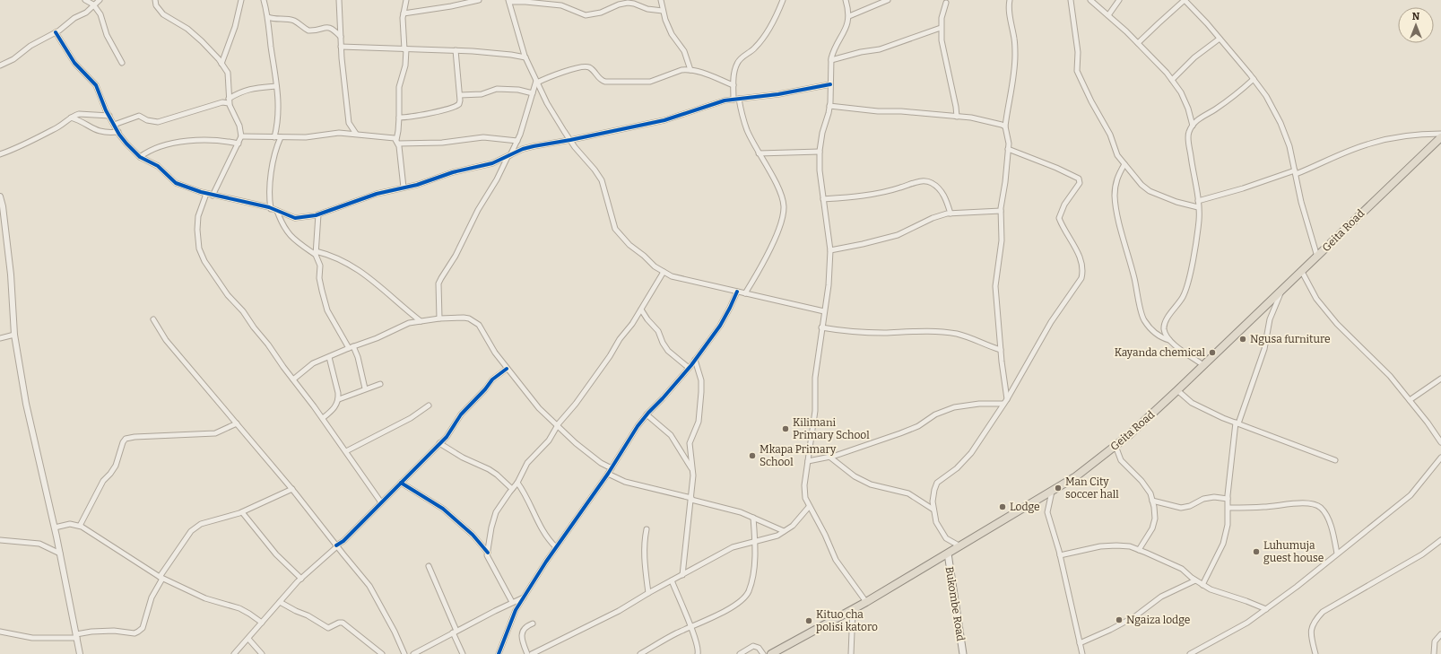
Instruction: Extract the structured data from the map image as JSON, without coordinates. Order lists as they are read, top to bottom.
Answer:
{
  "streets": {
    "highway": ["Geita Road"],
    "main road": ["Bukombe Road"]
  },
  "crossings": [
    ["Geita Road", "Bukombe Road"]
  ],
  "places": [
    "Ngusa furniture",
    "Kayanda chemical",
    "Kilimani Primary School",
    "Mkapa Primary School",
    "Man City soccer hall",
    "Lodge",
    "Luhumuja guest house",
    "Ngaiza lodge",
    "Kituo cha polisi katoro"
  ],
  "north": "top"
}
